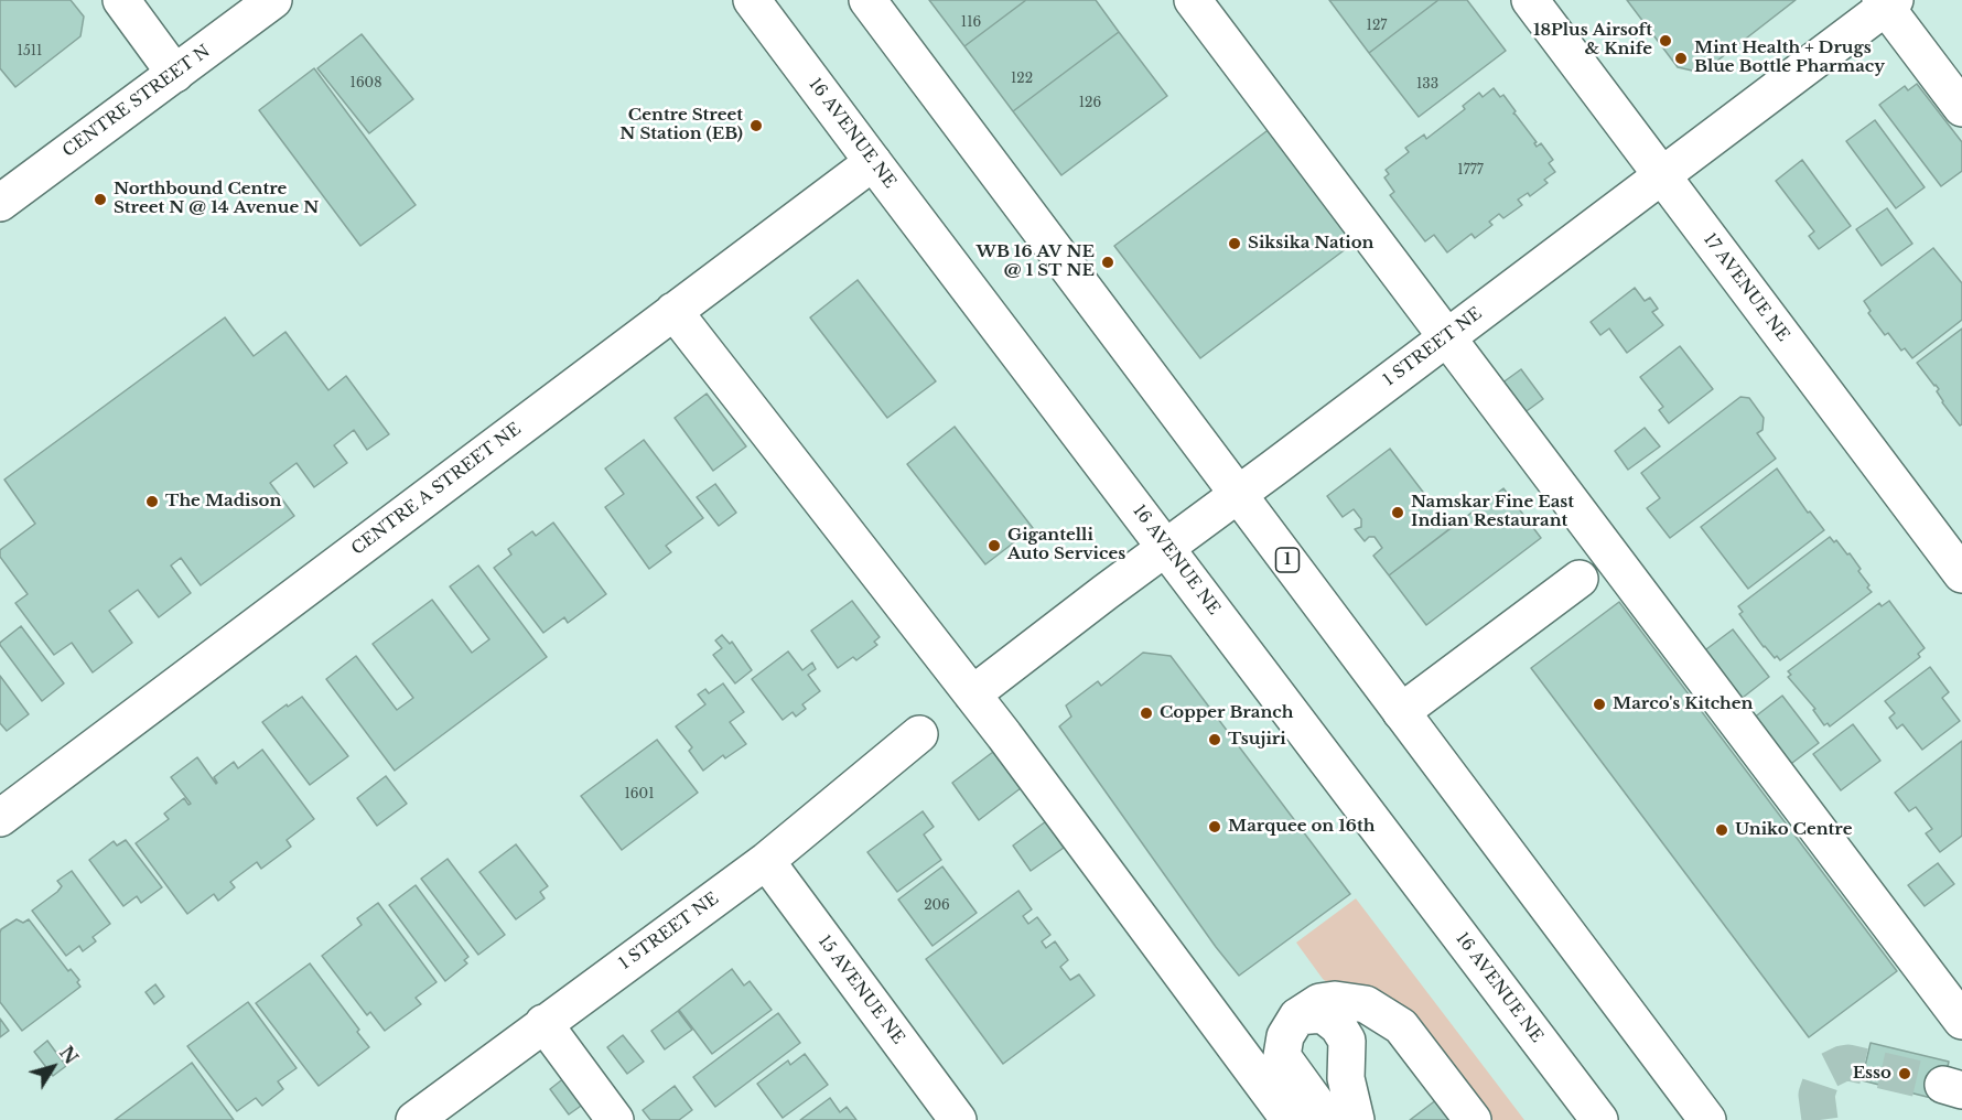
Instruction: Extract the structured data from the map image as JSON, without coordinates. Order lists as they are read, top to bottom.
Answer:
{
  "streets": {
    "main road": [
      "CENTRE STREET N",
      "16 AVENUE NE",
      "17 AVENUE NE",
      "1 STREET NE",
      "CENTRE A STREET NE",
      "1",
      "15 AVENUE NE"
    ]
  },
  "crossings": [
    ["16 AVENUE NE", "1 STREET NE"],
    ["16 AVENUE NE", "CENTRE A STREET NE"],
    ["17 AVENUE NE", "1 STREET NE"],
    ["1 STREET NE", "1"],
    ["1 STREET NE", "15 AVENUE NE"]
  ],
  "places": [
    "18Plus Airsoft & Knife",
    "Mint Health + Drugs Blue Bottle Pharmacy",
    "Centre Street N Station (EB)",
    "Northbound Centre Street N @ 14 Avenue N",
    "Siksika Nation",
    "WB 16 AV NE @ 1 ST NE",
    "The Madison",
    "Namskar Fine East Indian Restaurant",
    "Gigantelli Auto Services",
    "Marco's Kitchen",
    "Copper Branch",
    "Tsujiri",
    "Marquee on 16th",
    "Uniko Centre",
    "Esso"
  ],
  "house_numbers": [
    "116",
    "127",
    "1511",
    "122",
    "1608",
    "133",
    "126",
    "1777",
    "1601",
    "206"
  ],
  "north": "top right"
}
